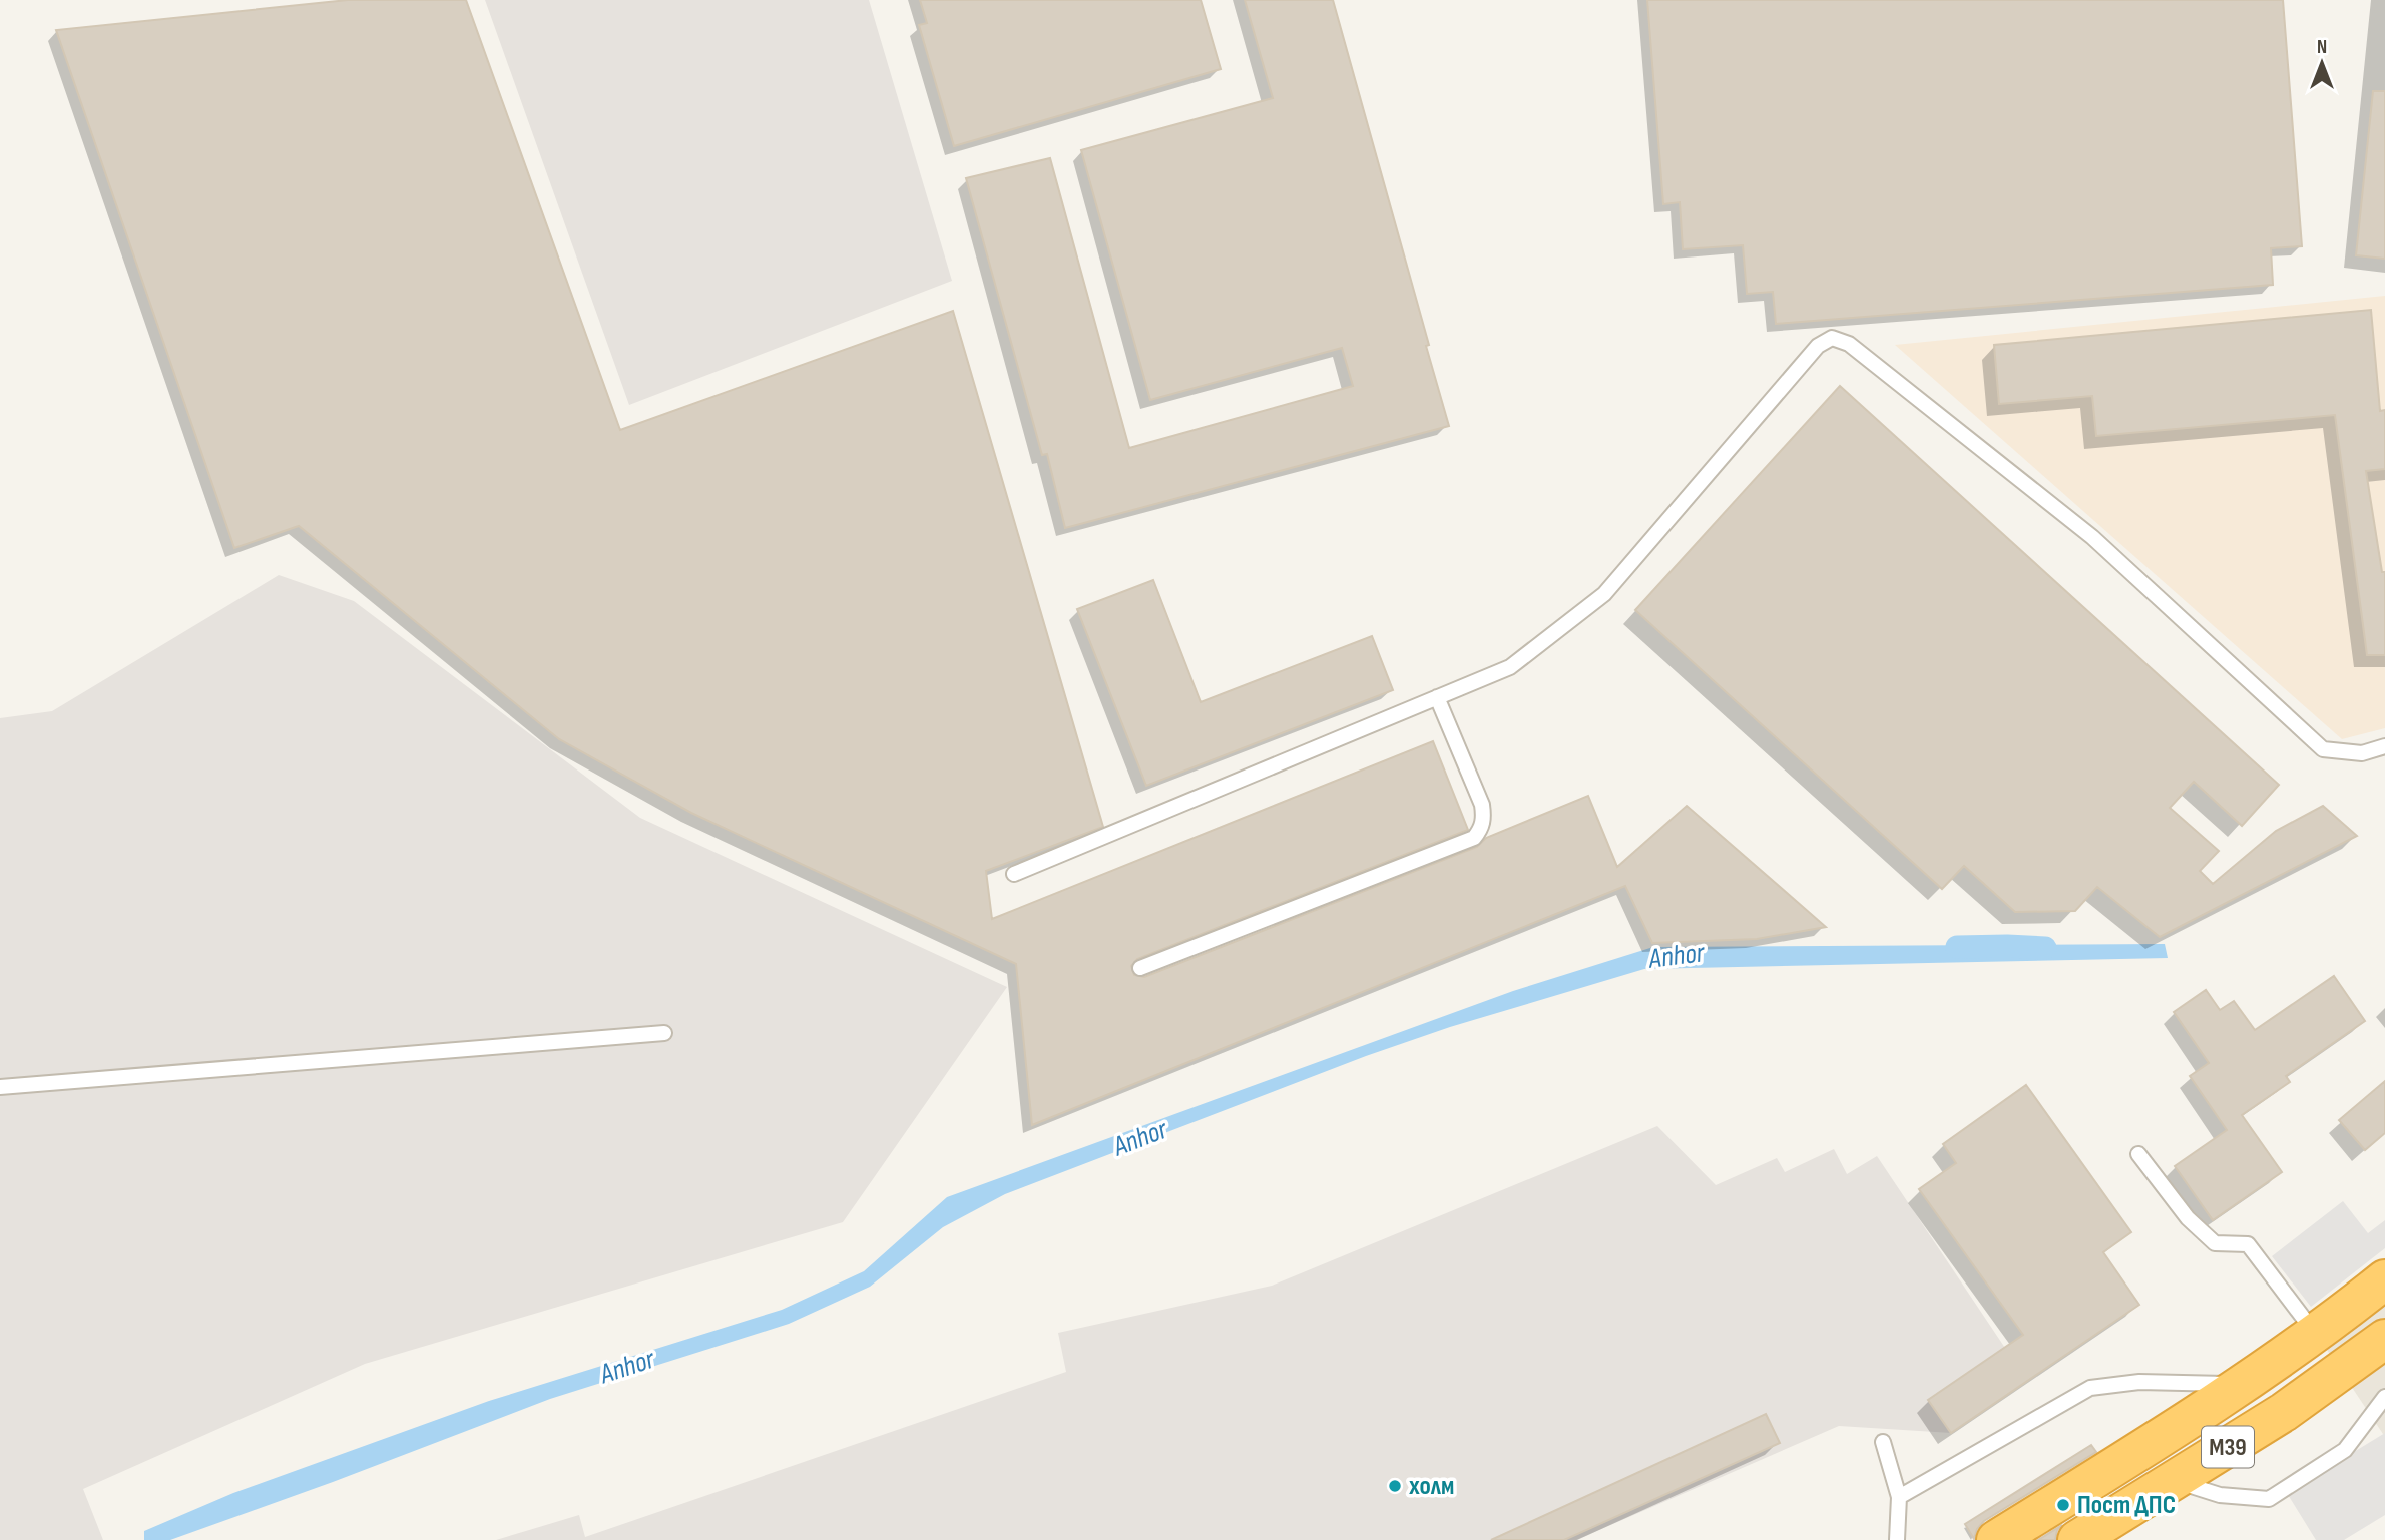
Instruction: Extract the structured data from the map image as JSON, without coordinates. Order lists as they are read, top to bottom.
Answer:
{
  "streets": {
    "highway": ["M39"]
  },
  "water": ["Anhor"],
  "places": ["холм", "Пост ДПС"],
  "north": "top"
}
